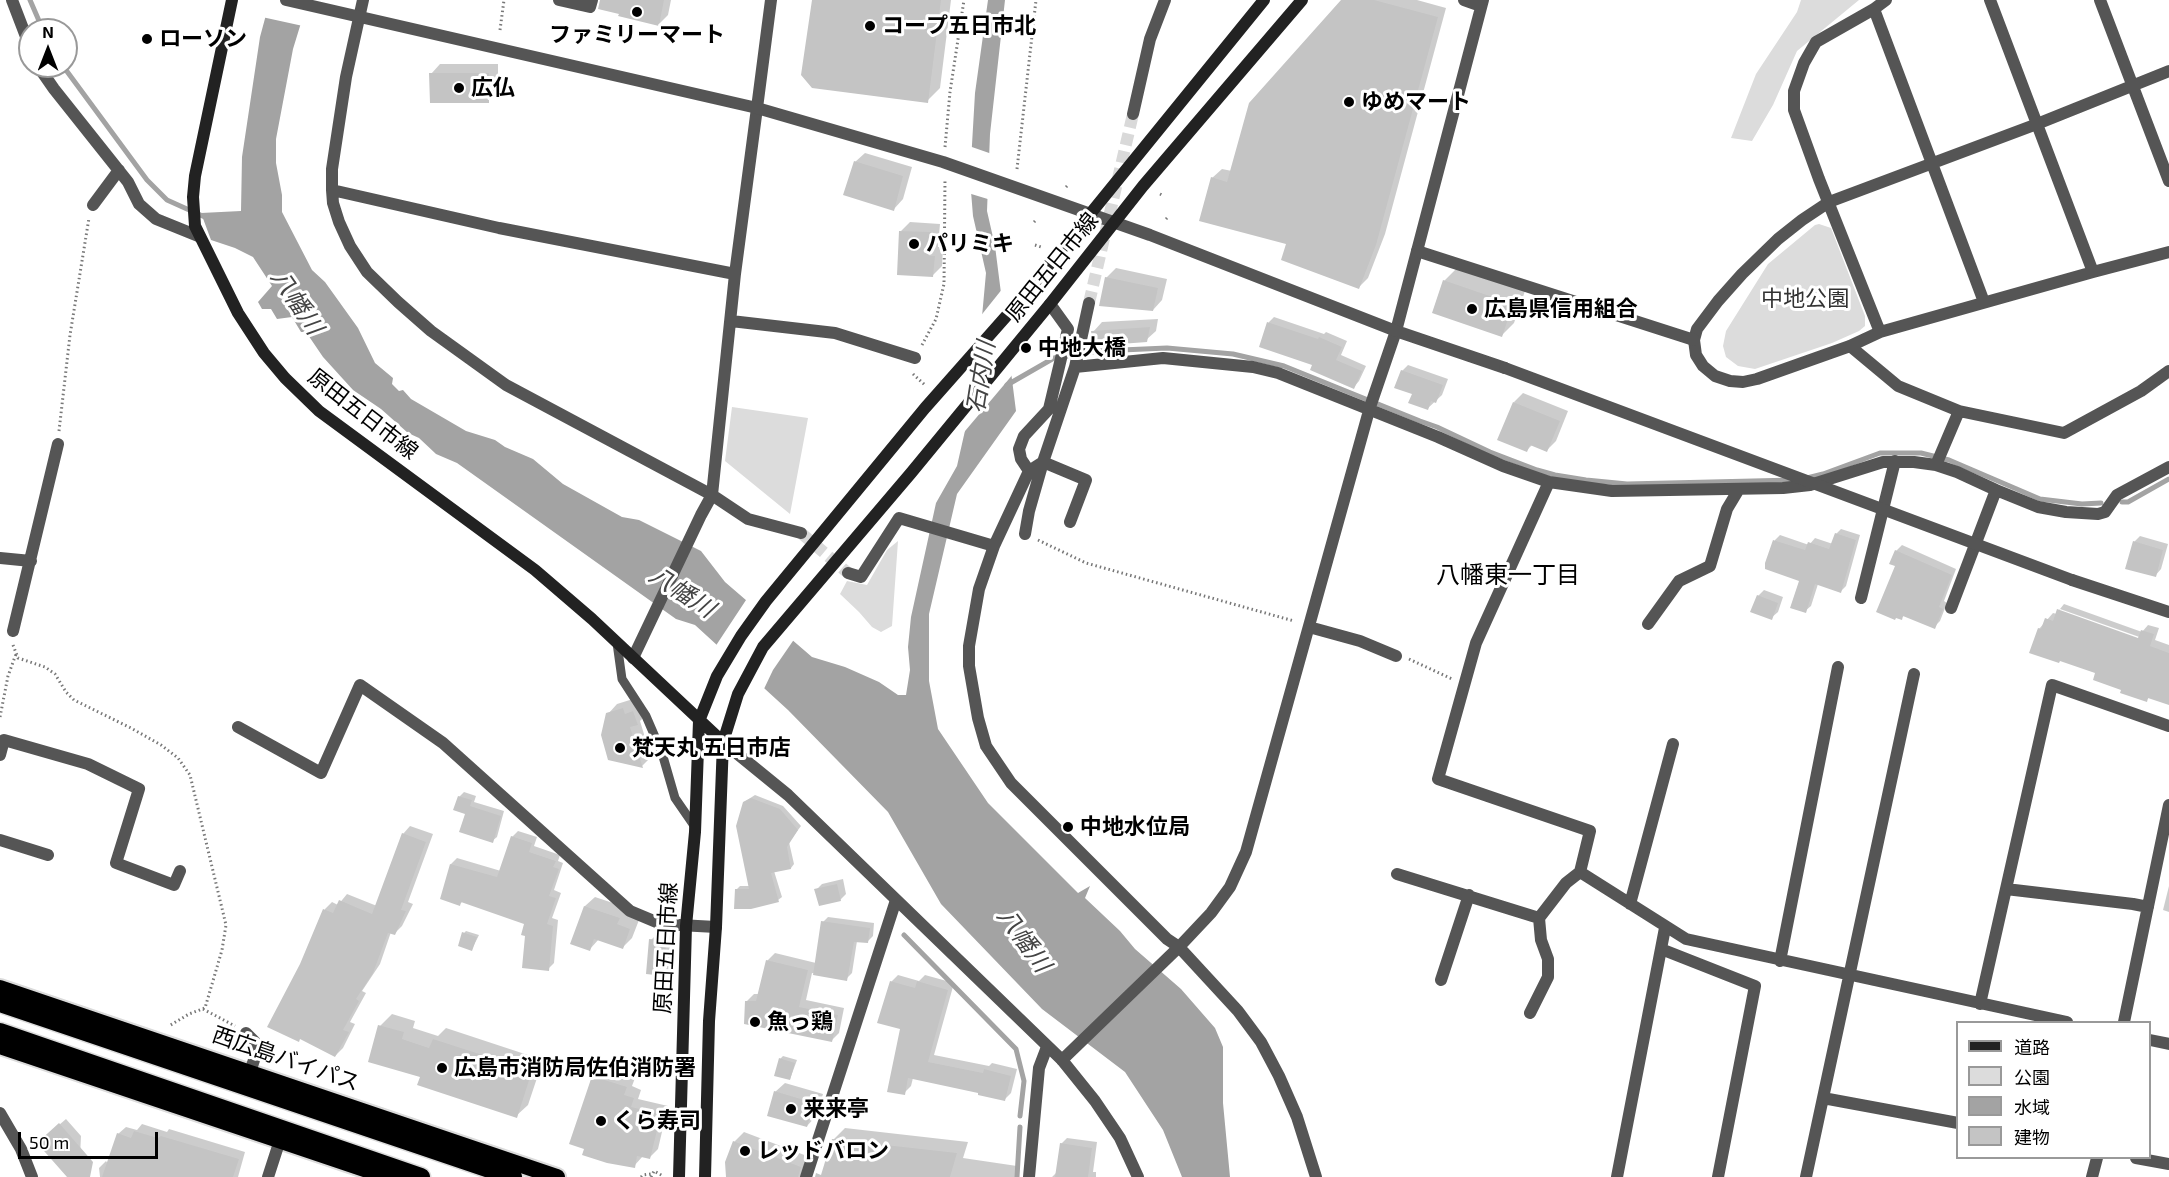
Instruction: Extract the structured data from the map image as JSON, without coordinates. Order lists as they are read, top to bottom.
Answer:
{
  "streets": {
    "highway": ["西広島バイパス"],
    "main road": ["原田五日市線"]
  },
  "districts": ["八幡東一丁目"],
  "water": ["八幡川", "石内川"],
  "parks": ["中地公園"],
  "places": [
    "ファミリーマート",
    "コープ五日市北",
    "ローソン",
    "広仏",
    "ゆめマート",
    "パリミキ",
    "広島県信用組合",
    "中地大橋",
    "梵天丸 五日市店",
    "中地水位局",
    "魚っ鶏",
    "広島市消防局佐伯消防署",
    "来来亭",
    "くら寿司",
    "レッドバロン"
  ],
  "legend": [
    "道路",
    "公園",
    "水域",
    "建物"
  ],
  "scale_bar": "50 m",
  "north": "top"
}
